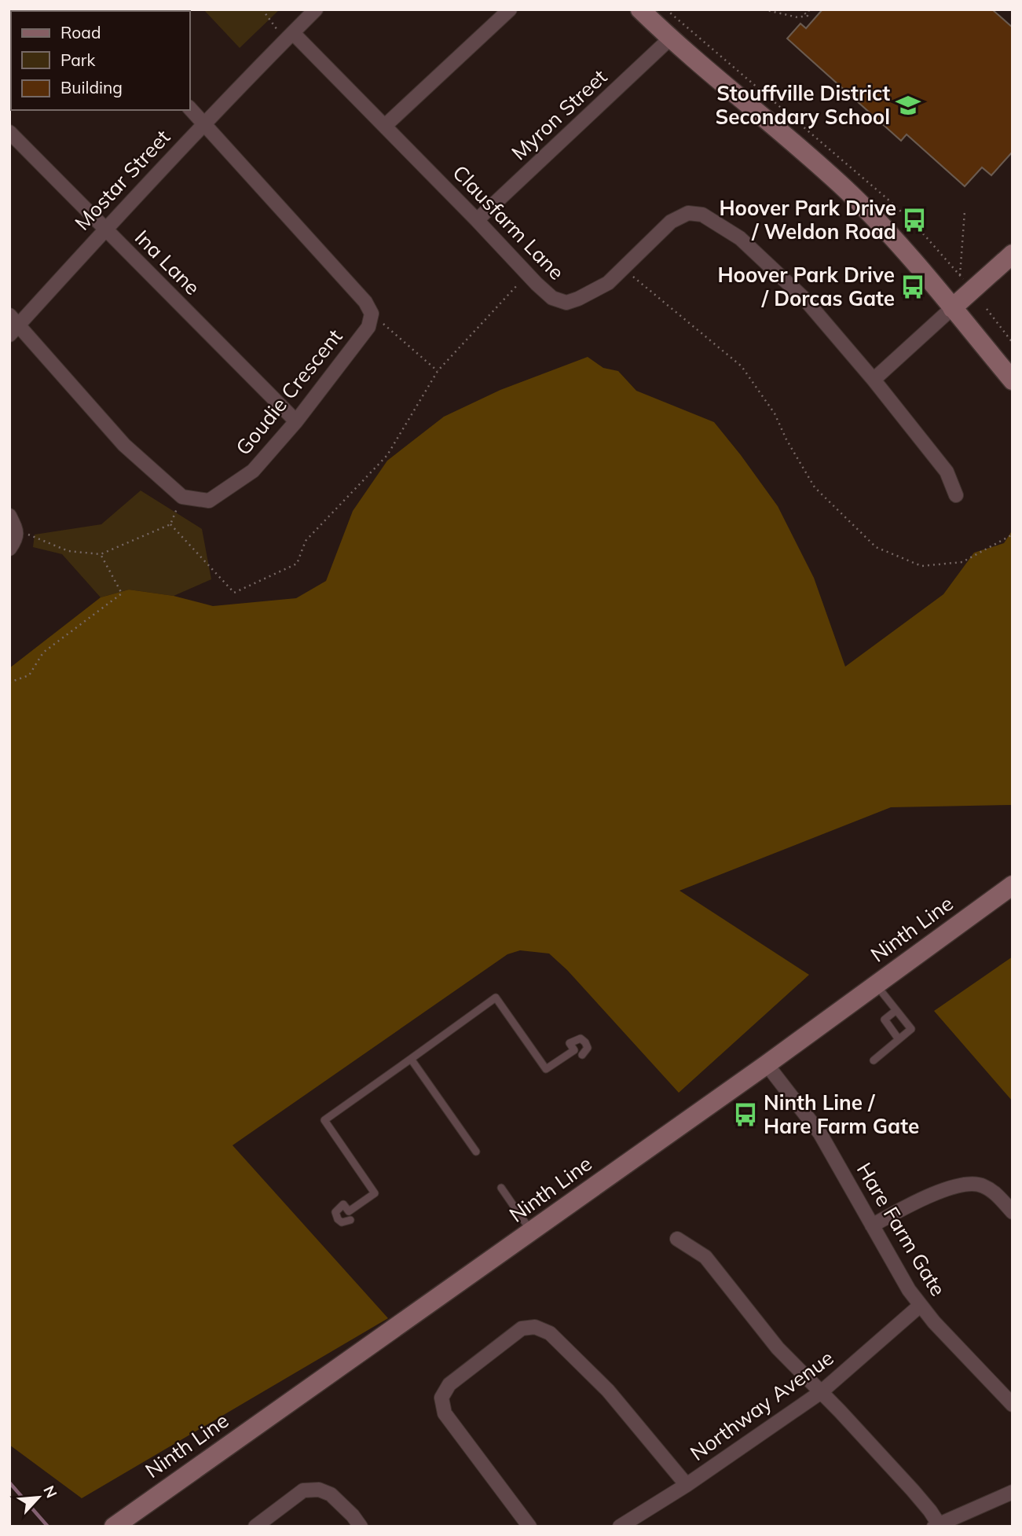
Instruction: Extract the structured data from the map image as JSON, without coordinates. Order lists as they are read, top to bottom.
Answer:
{
  "streets": {
    "main road": ["Ninth Line"],
    "street": [
      "Myron Street",
      "Mostar Street",
      "Clausfarm Lane",
      "Ina Lane",
      "Goudie Crescent",
      "Hare Farm Gate",
      "Northway Avenue"
    ]
  },
  "crossings": [
    ["Myron Street", "Clausfarm Lane"],
    ["Mostar Street", "Clausfarm Lane"],
    ["Mostar Street", "Ina Lane"],
    ["Ina Lane", "Goudie Crescent"],
    ["Ninth Line", "Hare Farm Gate"],
    ["Hare Farm Gate", "Northway Avenue"]
  ],
  "places": {
    "school or university": ["Stouffville District Secondary School"],
    "bus stop": ["Hoover Park Drive / Weldon Road", "Hoover Park Drive / Dorcas Gate", "Ninth Line / Hare Farm Gate"]
  },
  "legend": ["Road", "Park", "Building"],
  "north": "top right"
}
